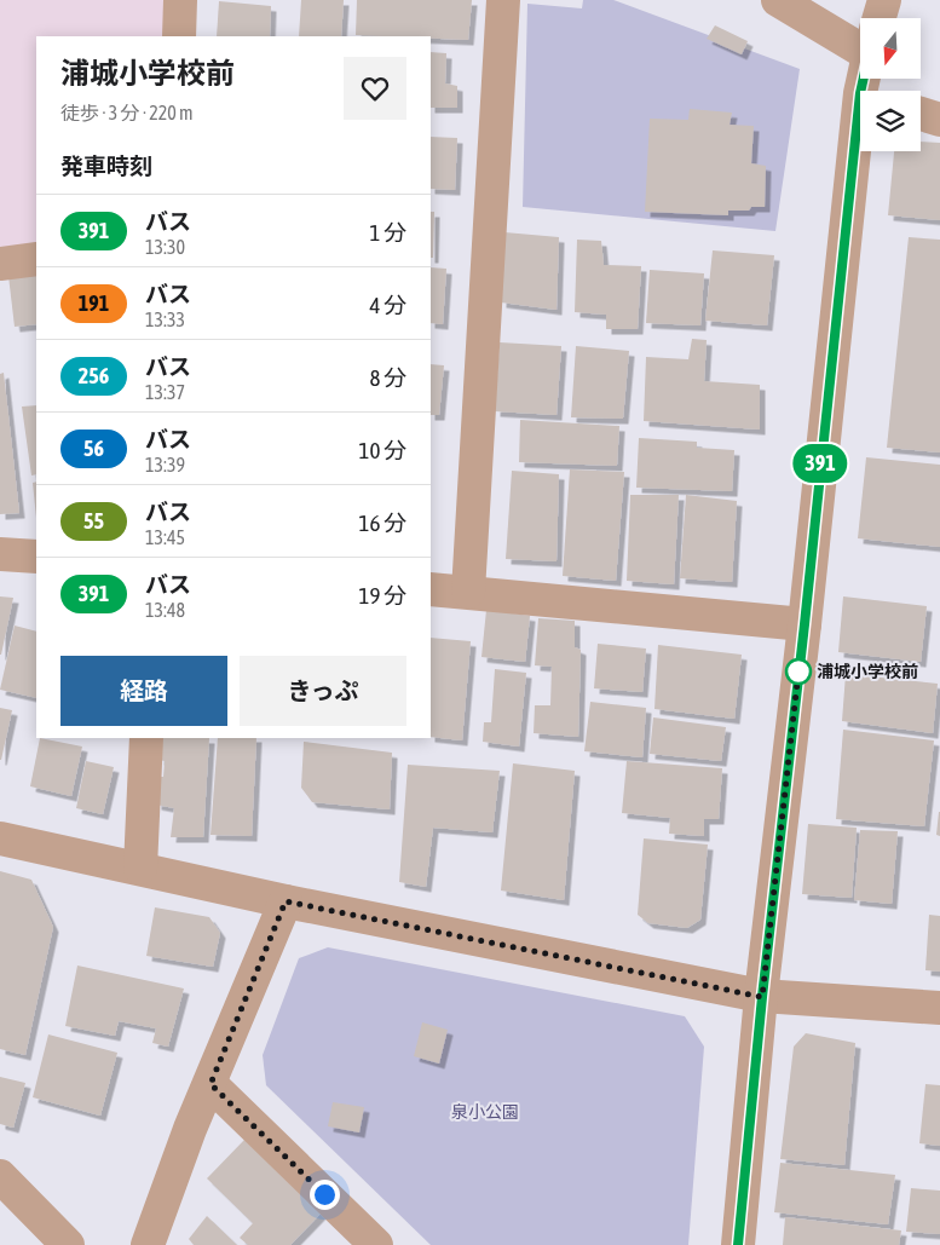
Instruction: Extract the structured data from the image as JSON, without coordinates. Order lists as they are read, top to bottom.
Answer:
{
  "parks": ["泉小公園"],
  "places": ["浦城小学校前"],
  "lines": ["bus line 391"],
  "north": "bottom",
  "page": {
    "on_map": "391",
    "heading": [
      ["浦城小学校前", "徒歩 · 3 分 · 220 m"],
      "発車時刻"
    ],
    "list": [
      {
        "mark": "391",
        "name": "バス",
        "note": "13:30",
        "value": "1 分"
      },
      {
        "mark": "191",
        "name": "バス",
        "note": "13:33",
        "value": "4 分"
      },
      {
        "mark": "256",
        "name": "バス",
        "note": "13:37",
        "value": "8 分"
      },
      {
        "mark": "56",
        "name": "バス",
        "note": "13:39",
        "value": "10 分"
      },
      {
        "mark": "55",
        "name": "バス",
        "note": "13:45",
        "value": "16 分"
      },
      {
        "mark": "391",
        "name": "バス",
        "note": "13:48",
        "value": "19 分"
      }
    ],
    "buttons": ["経路", "きっぷ"]
  }
}
